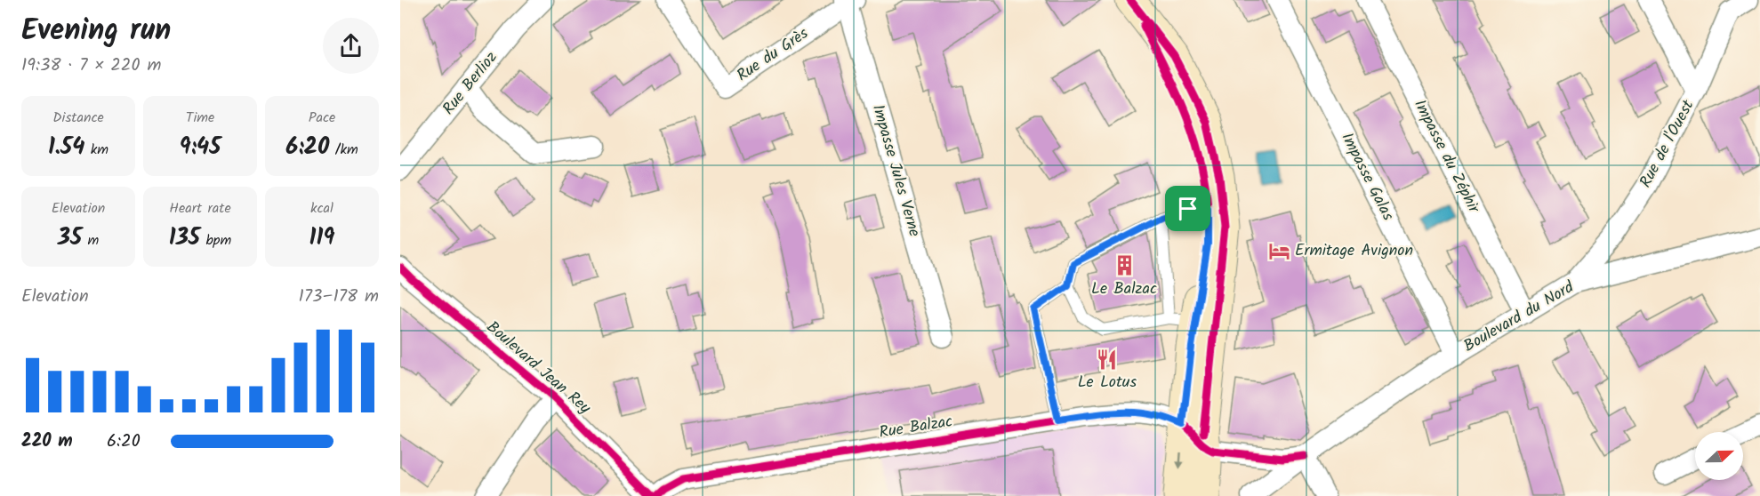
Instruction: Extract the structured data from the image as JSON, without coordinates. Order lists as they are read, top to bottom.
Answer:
{
  "streets": {
    "street": [
      "Rue du Grès",
      "Rue Berlioz",
      "Rue de l'Ouest",
      "Impasse du Zéphir",
      "Impasse Jules Verne",
      "Impasse Galas",
      "Boulevard du Nord",
      "Boulevard Jean Rey",
      "Rue Balzac"
    ]
  },
  "crossings": [
    ["Rue du Grès", "Impasse Jules Verne"],
    ["Rue de l'Ouest", "Boulevard du Nord"],
    ["Impasse du Zéphir", "Boulevard du Nord"],
    ["Impasse Galas", "Boulevard du Nord"]
  ],
  "places": {
    "hotel": ["Ermitage Avignon"],
    "building": ["Le Balzac"],
    "restaurant": ["Le Lotus"]
  },
  "north": "right",
  "page": {
    "heading": ["Evening run", "19:38 · 7 × 220 m"],
    "stats": [
      ["Distance", "1.54 km"],
      ["Time", "9:45"],
      ["Pace", "6:20 /km"],
      ["Elevation", "35 m"],
      ["Heart rate", "135 bpm"],
      ["kcal", "119"]
    ],
    "chart": ["Elevation", "173–178 m"],
    "list": [
      {
        "name": "220 m",
        "note": "6:20"
      }
    ]
  }
}
